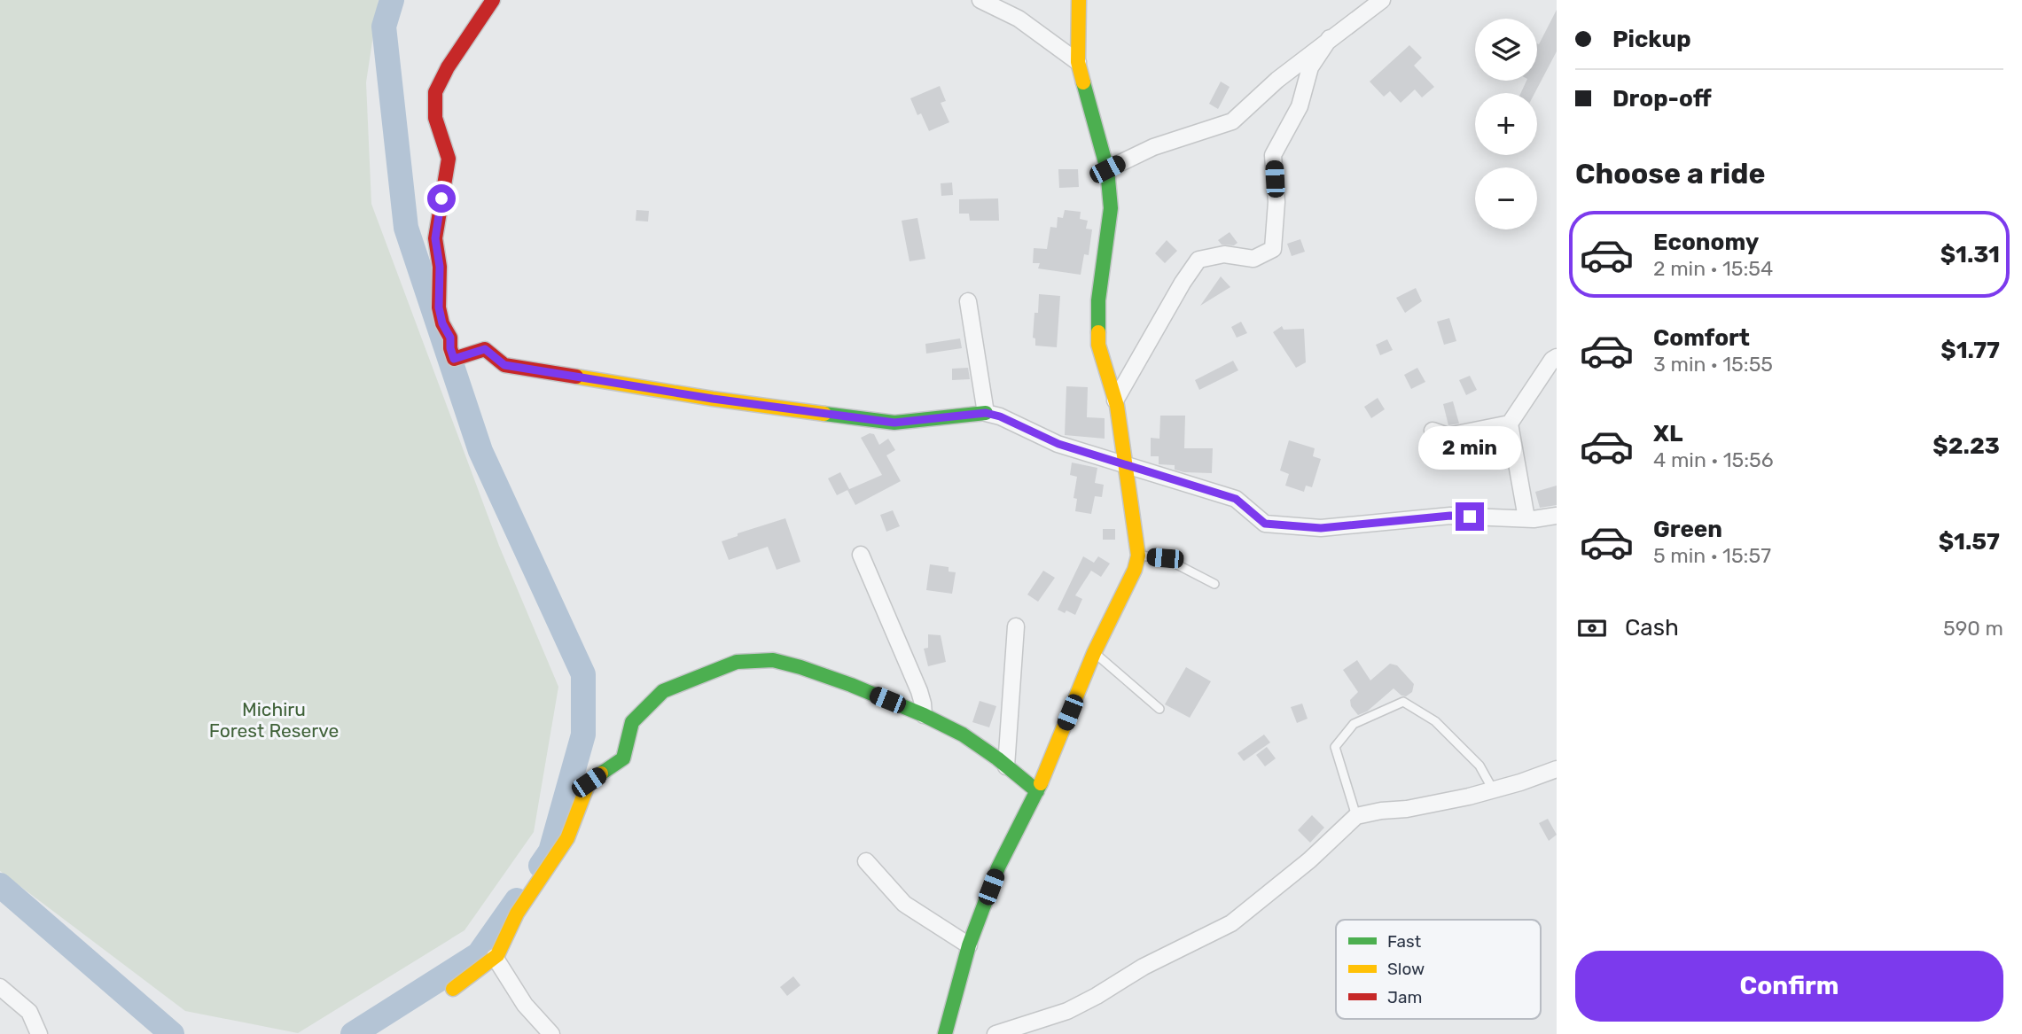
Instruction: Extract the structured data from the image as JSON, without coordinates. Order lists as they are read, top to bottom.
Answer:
{
  "parks": ["Michiru Forest Reserve"],
  "legend": ["Fast", "Slow", "Jam"],
  "page": {
    "banner": ["Pickup", "Drop-off"],
    "map_buttons": ["+", "−"],
    "heading": "Choose a ride",
    "list": [
      {
        "name": "Economy",
        "note": "2 min · 15:54",
        "value": "$1.31"
      },
      {
        "name": "Comfort",
        "note": "3 min · 15:55",
        "value": "$1.77"
      },
      {
        "name": "XL",
        "note": "4 min · 15:56",
        "value": "$2.23"
      },
      {
        "name": "Green",
        "note": "5 min · 15:57",
        "value": "$1.57"
      }
    ],
    "bubble": "2 min",
    "pay": ["Cash", "590 m"],
    "buttons": "Confirm"
  }
}
